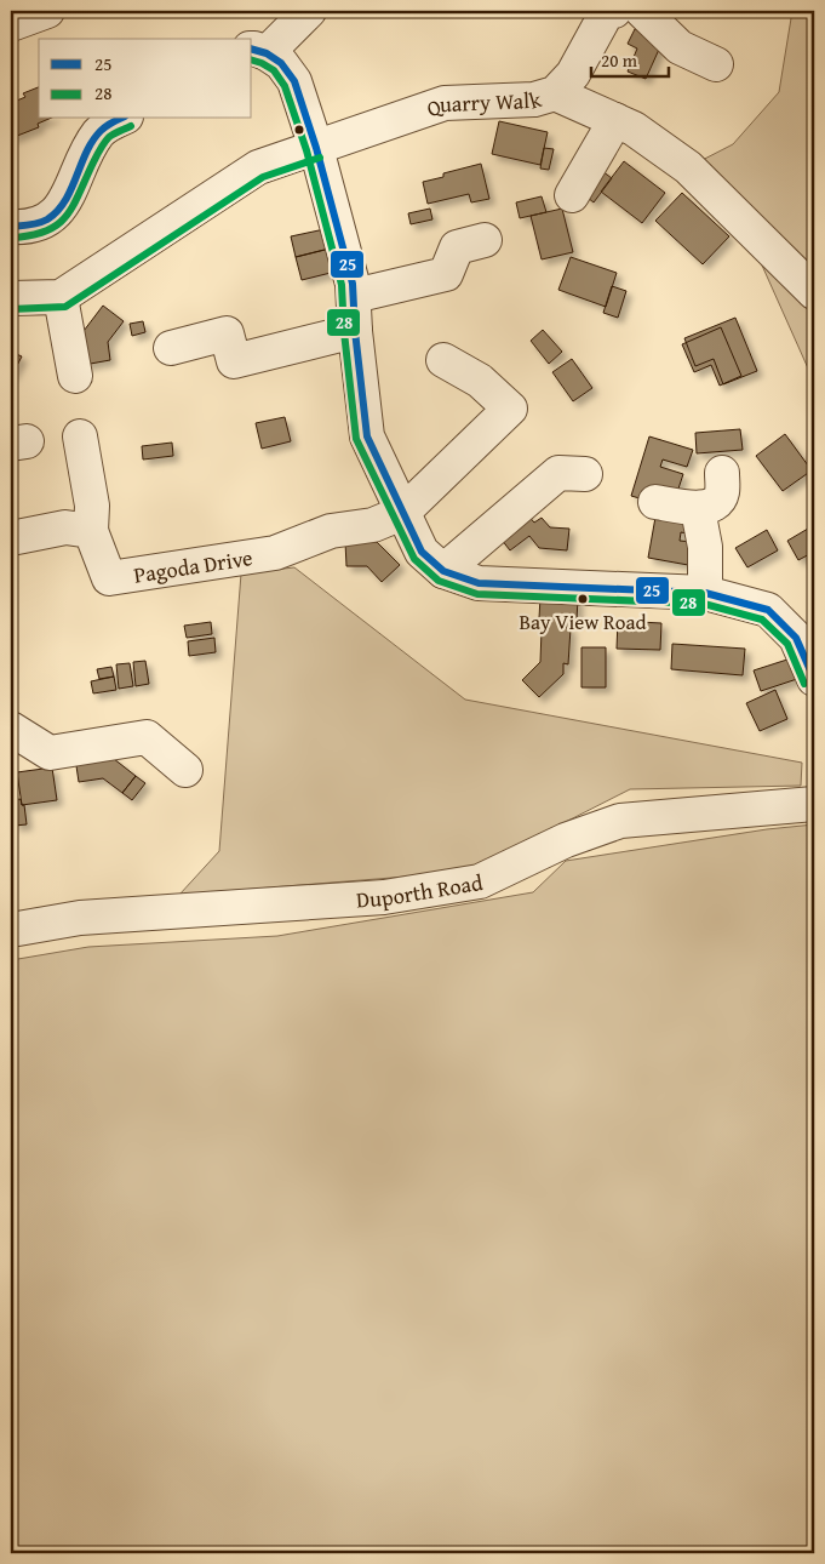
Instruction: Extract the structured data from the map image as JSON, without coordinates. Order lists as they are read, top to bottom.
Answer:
{
  "streets": {
    "street": ["Quarry Walk", "Pagoda Drive", "Duporth Road"]
  },
  "places": ["Bay View Road"],
  "lines": ["transit line 25", "transit line 28"],
  "legend": ["25", "28"],
  "scale_bar": "20 m"
}
